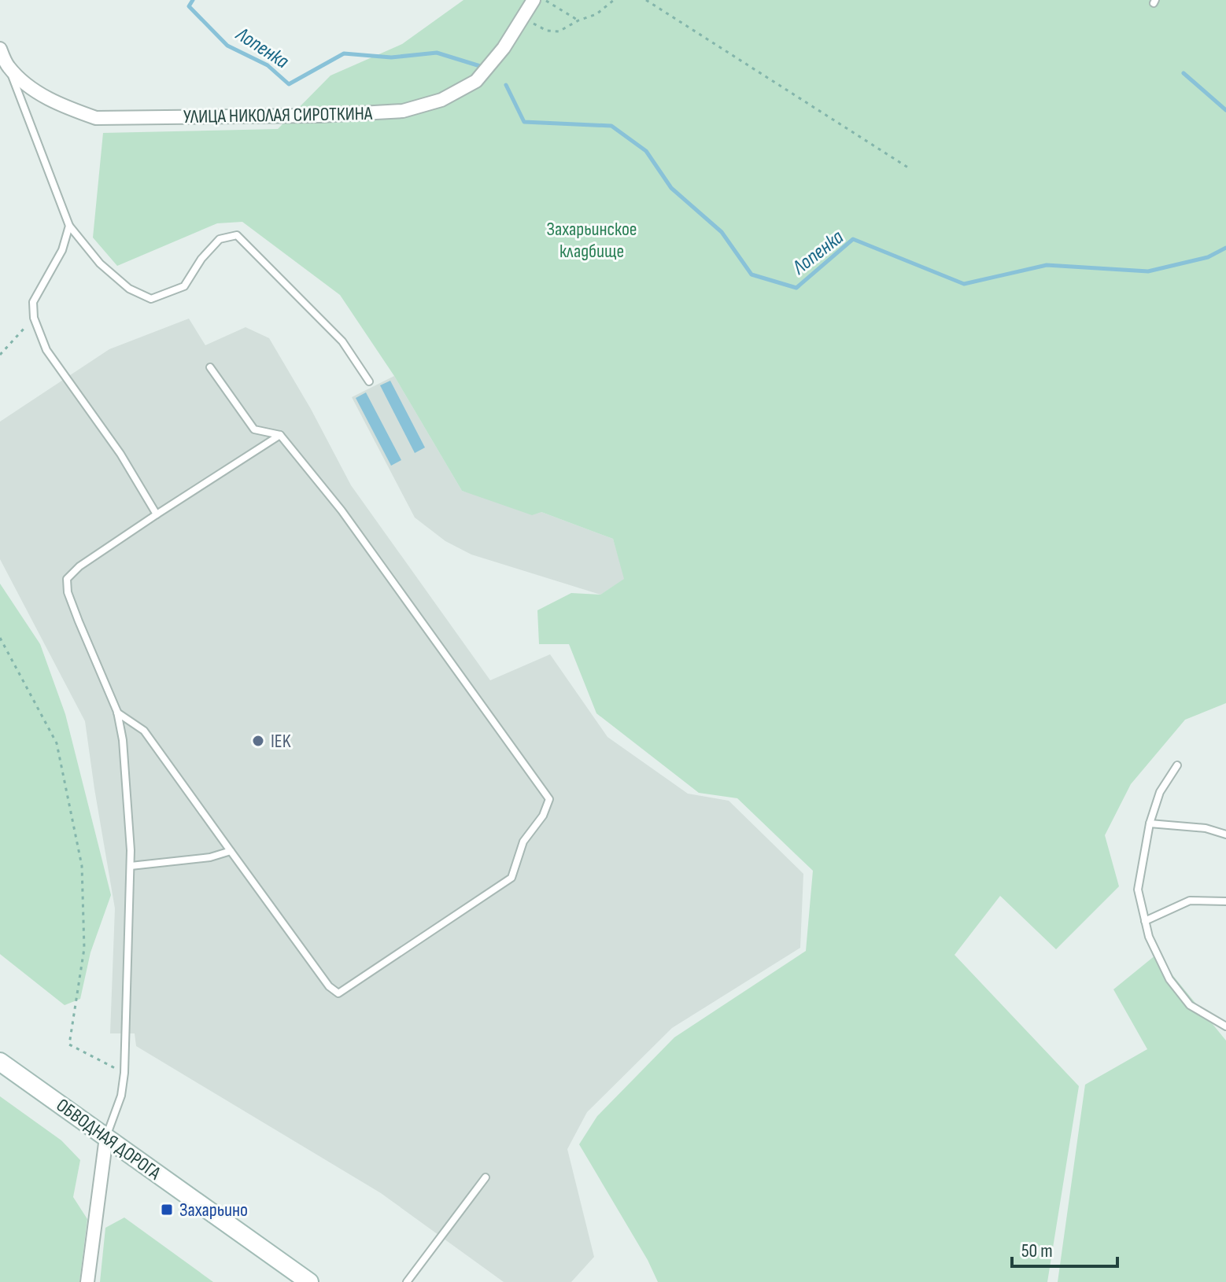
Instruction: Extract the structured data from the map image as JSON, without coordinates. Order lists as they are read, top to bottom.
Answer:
{
  "streets": {
    "main road": ["ОБВОДНАЯ ДОРОГА"],
    "street": ["УЛИЦА НИКОЛАЯ СИРОТКИНА"]
  },
  "water": ["Лопенка"],
  "parks": ["Захарьинское кладбище"],
  "places": {
    "other": ["IEK"],
    "transit": ["Захарьино"]
  },
  "scale_bar": "50 m"
}
